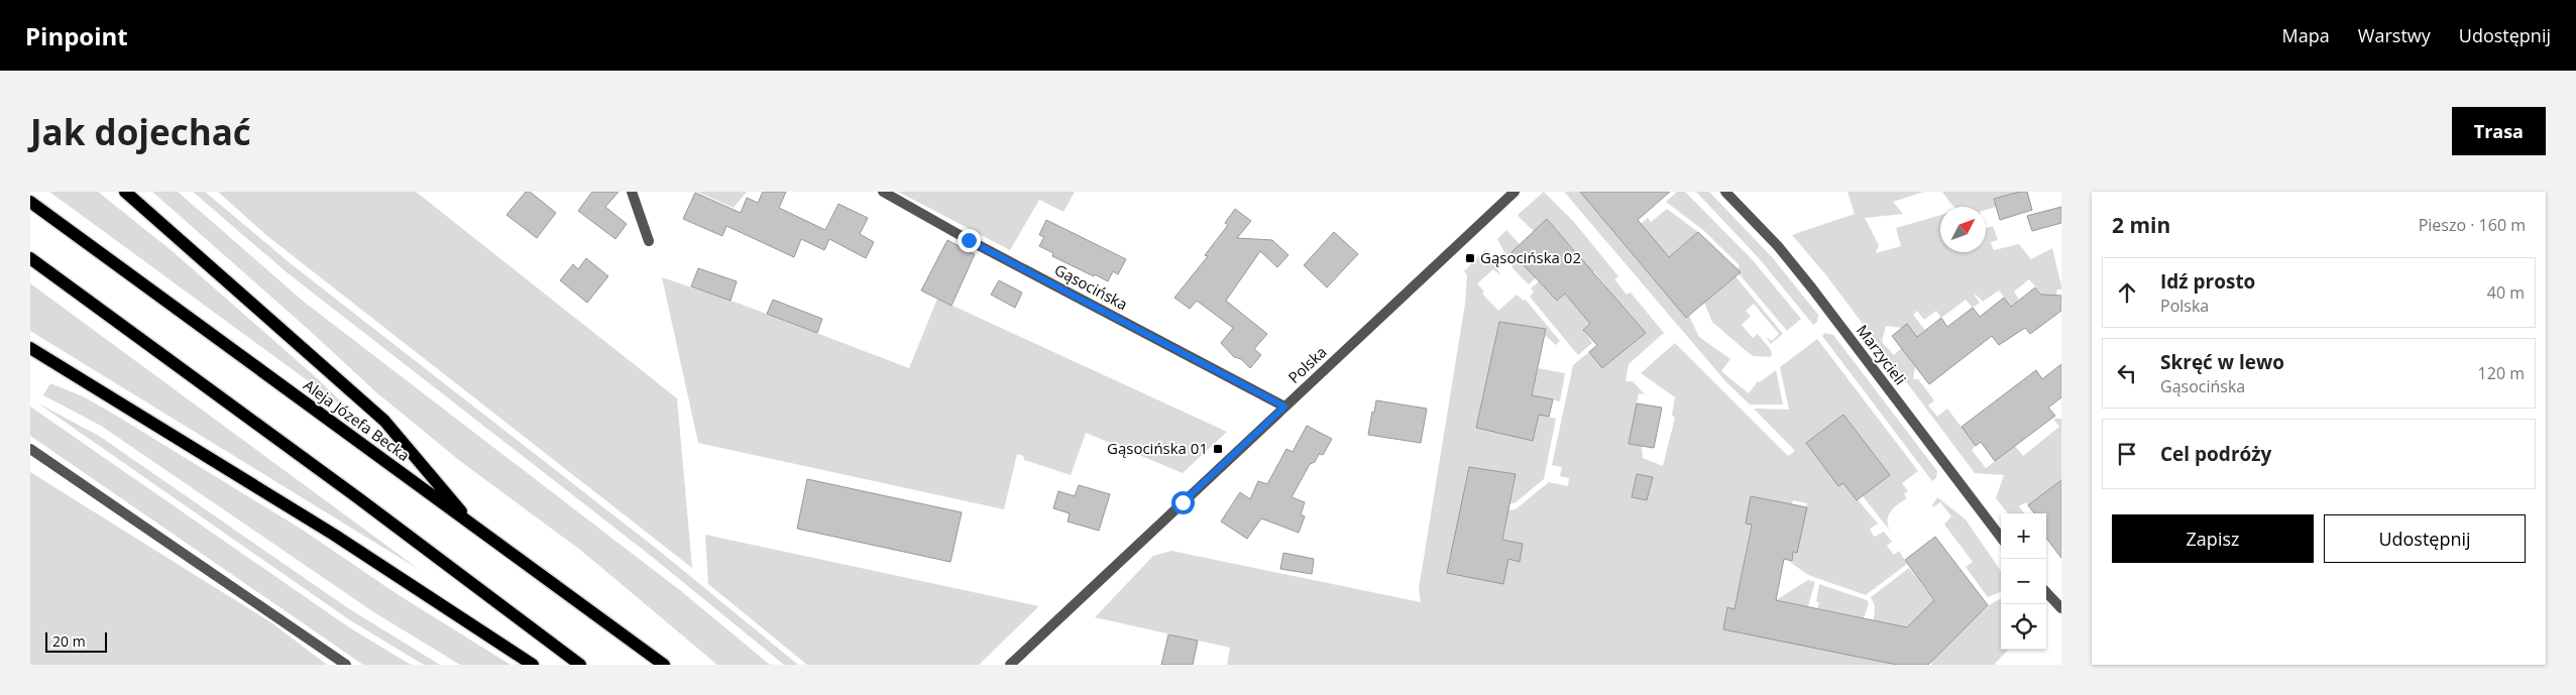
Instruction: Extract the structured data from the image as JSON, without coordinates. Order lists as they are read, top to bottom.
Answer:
{
  "streets": {
    "main road": ["Aleja Józefa Becka"],
    "street": ["Gąsocińska", "Marzycieli", "Polska"]
  },
  "crossings": [
    ["Gąsocińska", "Polska"]
  ],
  "places": {
    "transit": ["Gąsocińska 02", "Gąsocińska 01"]
  },
  "scale_bar": "20 m",
  "north": "top right",
  "page": {
    "header": "Pinpoint",
    "nav": ["Mapa", "Warstwy", "Udostępnij"],
    "buttons": [
      "Trasa",
      ["Zapisz", "Udostępnij"]
    ],
    "title": "Jak dojechać",
    "heading": ["2 min", "Pieszo · 160 m"],
    "list": [
      ["Idź prosto", "Polska", "40 m"],
      ["Skręć w lewo", "Gąsocińska", "120 m"],
      "Cel podróży"
    ],
    "map_buttons": ["+", "−"],
    "scale": "20 m"
  }
}
